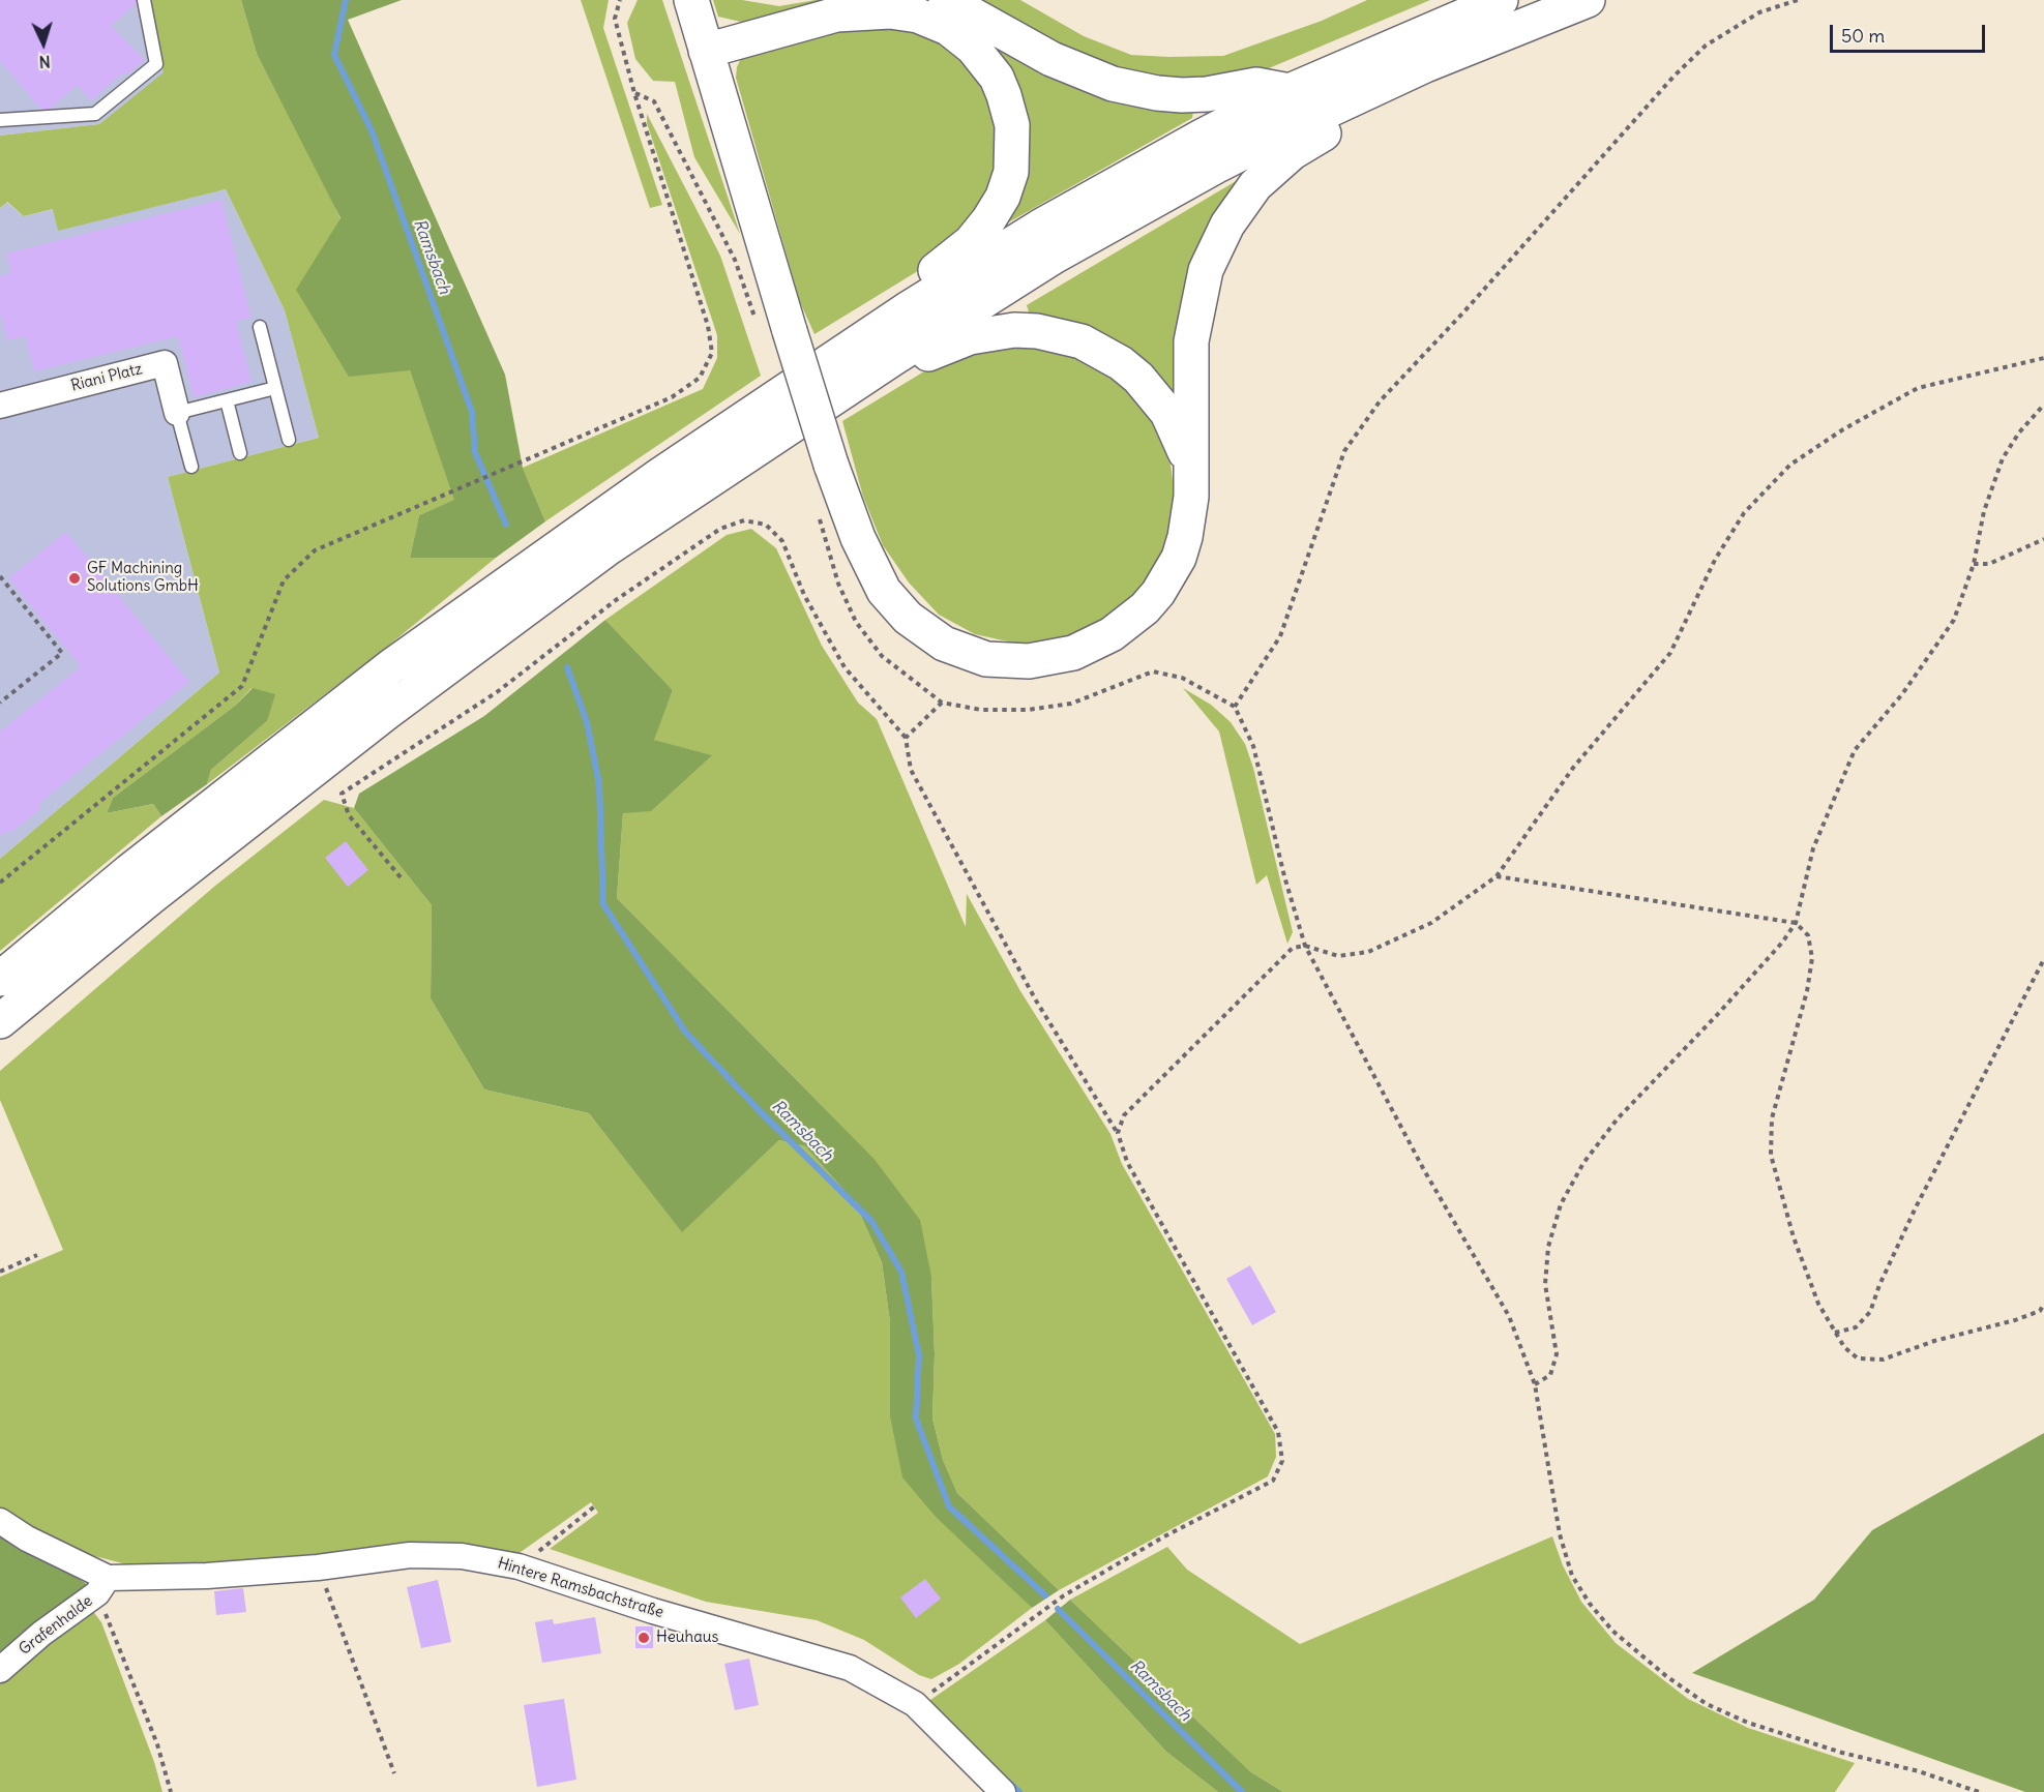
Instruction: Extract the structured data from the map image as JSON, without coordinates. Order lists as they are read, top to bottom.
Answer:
{
  "streets": {
    "street": ["Riani Platz", "Hintere Ramsbachstraße", "Grafenhalde"]
  },
  "crossings": [
    ["Hintere Ramsbachstraße", "Grafenhalde"]
  ],
  "water": ["Ramsbach"],
  "places": ["GF Machining Solutions GmbH", "Heuhaus"],
  "scale_bar": "50 m",
  "north": "bottom"
}
